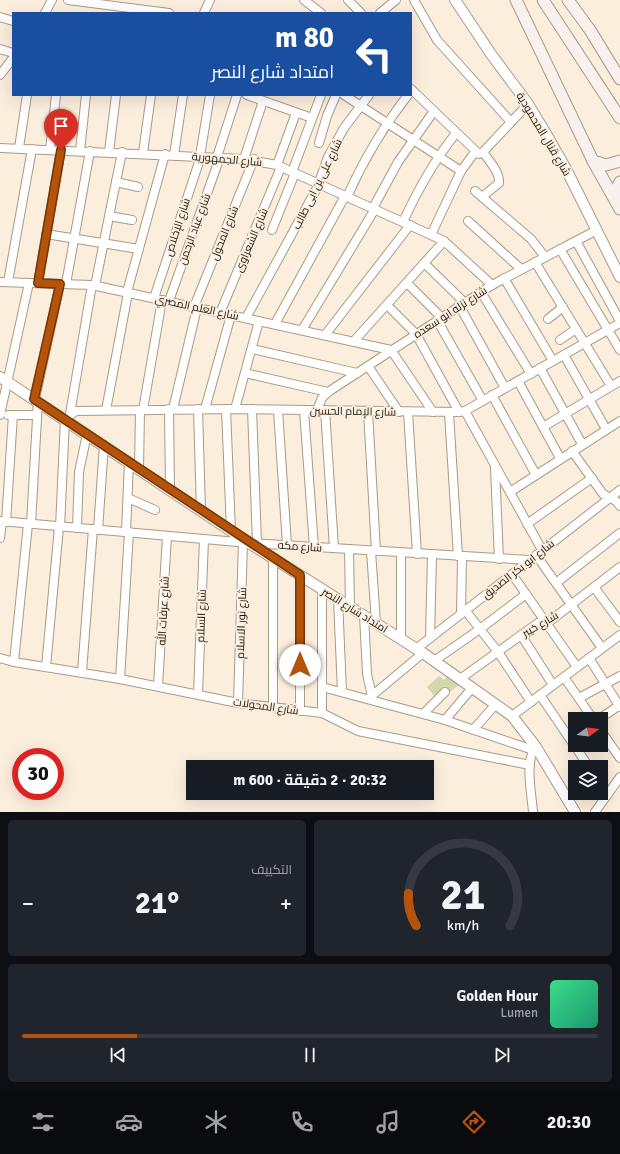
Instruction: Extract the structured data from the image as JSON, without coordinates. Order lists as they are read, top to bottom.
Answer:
{
  "streets": {
    "street": [
      "شارع قنال المحمودية",
      "شارع الجمهورية",
      "شارع على بن ابى طالب",
      "شارع الإخلاص",
      "شارع عباد الرحمن",
      "شارع المحول",
      "شارع الشعراوى",
      "شارع العلم المصري",
      "شارع نزله ابو سعده",
      "شارع الإمام الحسين",
      "شارع مكه",
      "شارع ابو بكر الصديق",
      "امتداد شارع النصر",
      "شارع عرفات الله",
      "شارع السلام",
      "شارع نور الاسلام",
      "شارع خيبر",
      "شارع المحولات"
    ]
  },
  "crossings": [
    ["شارع قنال المحمودية", "شارع نزله ابو سعده"],
    ["شارع الجمهورية", "شارع على بن ابى طالب"],
    ["شارع الجمهورية", "شارع الإخلاص"],
    ["شارع الجمهورية", "شارع عباد الرحمن"],
    ["شارع الجمهورية", "شارع المحول"],
    ["شارع الجمهورية", "شارع الشعراوى"],
    ["شارع الجمهورية", "شارع نزله ابو سعده"],
    ["شارع على بن ابى طالب", "شارع العلم المصري"],
    ["شارع الإخلاص", "شارع العلم المصري"],
    ["شارع عباد الرحمن", "شارع العلم المصري"],
    ["شارع عباد الرحمن", "شارع الإمام الحسين"],
    ["شارع المحول", "شارع العلم المصري"],
    ["شارع المحول", "شارع الإمام الحسين"],
    ["شارع المحول", "امتداد شارع النصر"],
    ["شارع الشعراوى", "شارع العلم المصري"],
    ["شارع العلم المصري", "شارع نزله ابو سعده"],
    ["شارع نزله ابو سعده", "شارع الإمام الحسين"],
    ["شارع الإمام الحسين", "امتداد شارع النصر"],
    ["شارع الإمام الحسين", "شارع نور الاسلام"],
    ["شارع مكه", "شارع ابو بكر الصديق"],
    ["شارع مكه", "امتداد شارع النصر"],
    ["شارع مكه", "شارع عرفات الله"],
    ["شارع مكه", "شارع السلام"],
    ["شارع مكه", "شارع نور الاسلام"],
    ["شارع ابو بكر الصديق", "امتداد شارع النصر"],
    ["امتداد شارع النصر", "شارع نور الاسلام"],
    ["امتداد شارع النصر", "شارع خيبر"],
    ["شارع عرفات الله", "شارع المحولات"],
    ["شارع السلام", "شارع المحولات"],
    ["شارع نور الاسلام", "شارع المحولات"]
  ],
  "north": "right",
  "page": {
    "turn": ["80 m", "امتداد شارع النصر"],
    "limit": "30",
    "trip": "20:32 · 2 دقيقة · 600 m",
    "tile": "التكييف",
    "heat": ["−", "21°", "+"],
    "song": ["Golden Hour", "Lumen"],
    "tabs": "20:30",
    "gauge": ["21", "km/h"]
  }
}
